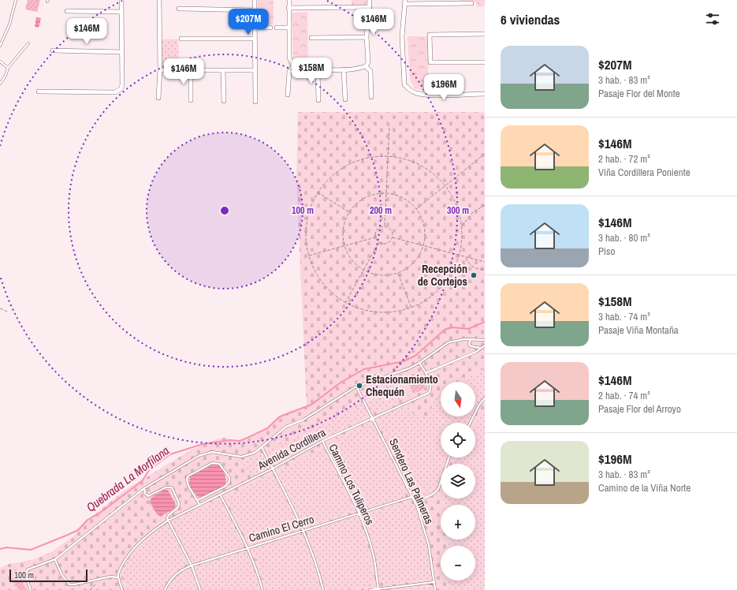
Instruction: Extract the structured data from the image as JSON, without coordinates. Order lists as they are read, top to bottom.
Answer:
{
  "streets": {
    "lane": [
      "Avenida Cordillera",
      "Sendero Las Palmeras",
      "Camino Los Tuliperos",
      "Camino El Cerro"
    ]
  },
  "crossings": [
    ["Avenida Cordillera", "Sendero Las Palmeras"],
    ["Avenida Cordillera", "Camino Los Tuliperos"],
    ["Sendero Las Palmeras", "Camino El Cerro"],
    ["Camino Los Tuliperos", "Camino El Cerro"]
  ],
  "water": ["Quebrada La Morfilana"],
  "places": ["Recepción de Cortejos", "Estacionamiento Chequén"],
  "scale_bar": "100 m",
  "north": "bottom",
  "page": {
    "heading": "6 viviendas",
    "price": [
      "$207M",
      "$146M",
      "$146M",
      "$158M",
      "$146M",
      "$196M"
    ],
    "list": [
      {
        "name": "$207M",
        "note": "3 hab. · 83 m² · Pasaje Flor del Monte"
      },
      {
        "name": "$146M",
        "note": "2 hab. · 72 m² · Viña Cordillera Poniente"
      },
      {
        "name": "$146M",
        "note": "3 hab. · 80 m² · Piso"
      },
      {
        "name": "$158M",
        "note": "3 hab. · 74 m² · Pasaje Viña Montaña"
      },
      {
        "name": "$146M",
        "note": "2 hab. · 74 m² · Pasaje Flor del Arroyo"
      },
      {
        "name": "$196M",
        "note": "3 hab. · 83 m² · Camino de la Viña Norte"
      }
    ],
    "map_buttons": ["+", "−"],
    "scale": "100 m"
  },
  "rings": ["100 m", "200 m", "300 m"]
}
